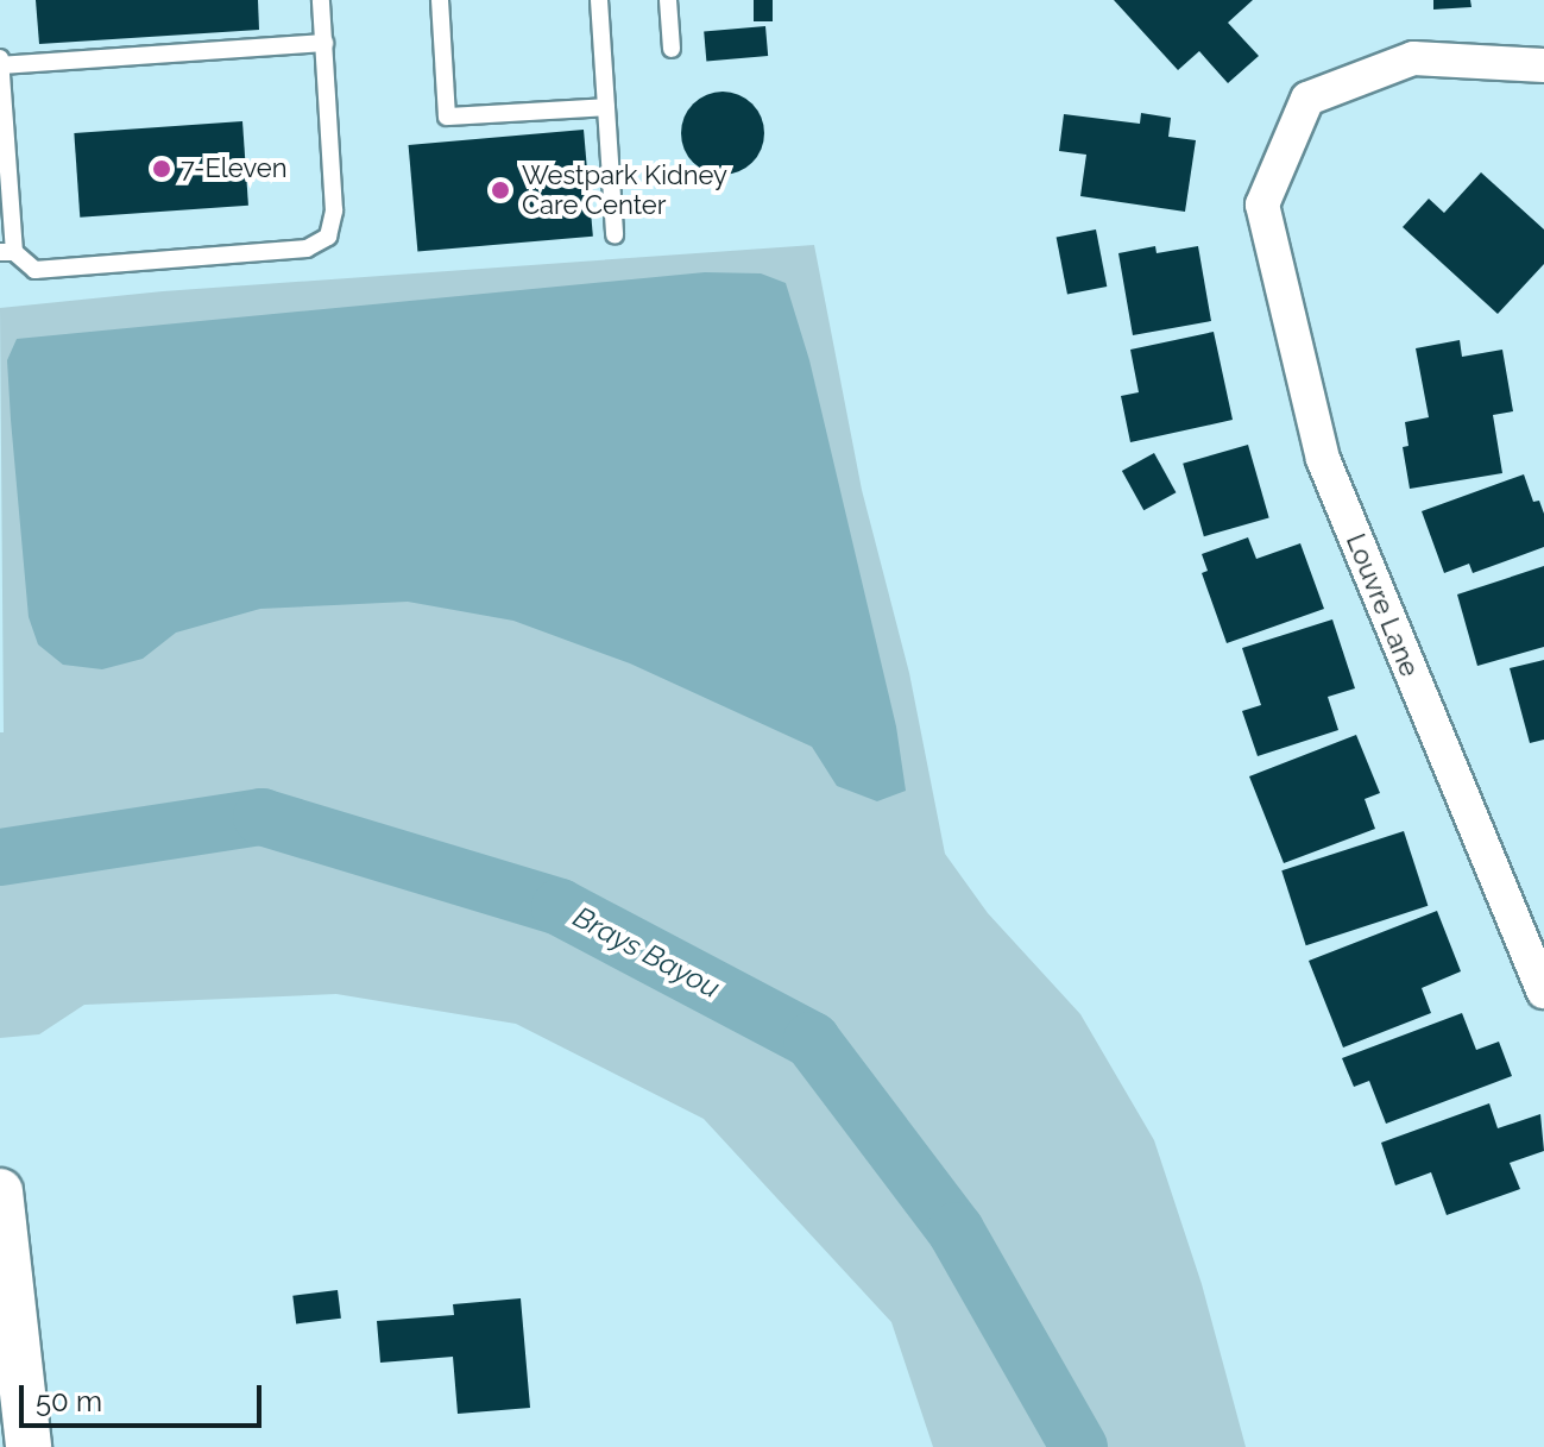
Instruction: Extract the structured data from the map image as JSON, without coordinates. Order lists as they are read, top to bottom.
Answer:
{
  "streets": {
    "street": ["Louvre Lane"]
  },
  "water": ["Brays Bayou"],
  "places": ["7-Eleven", "Westpark Kidney Care Center"],
  "scale_bar": "50 m"
}
